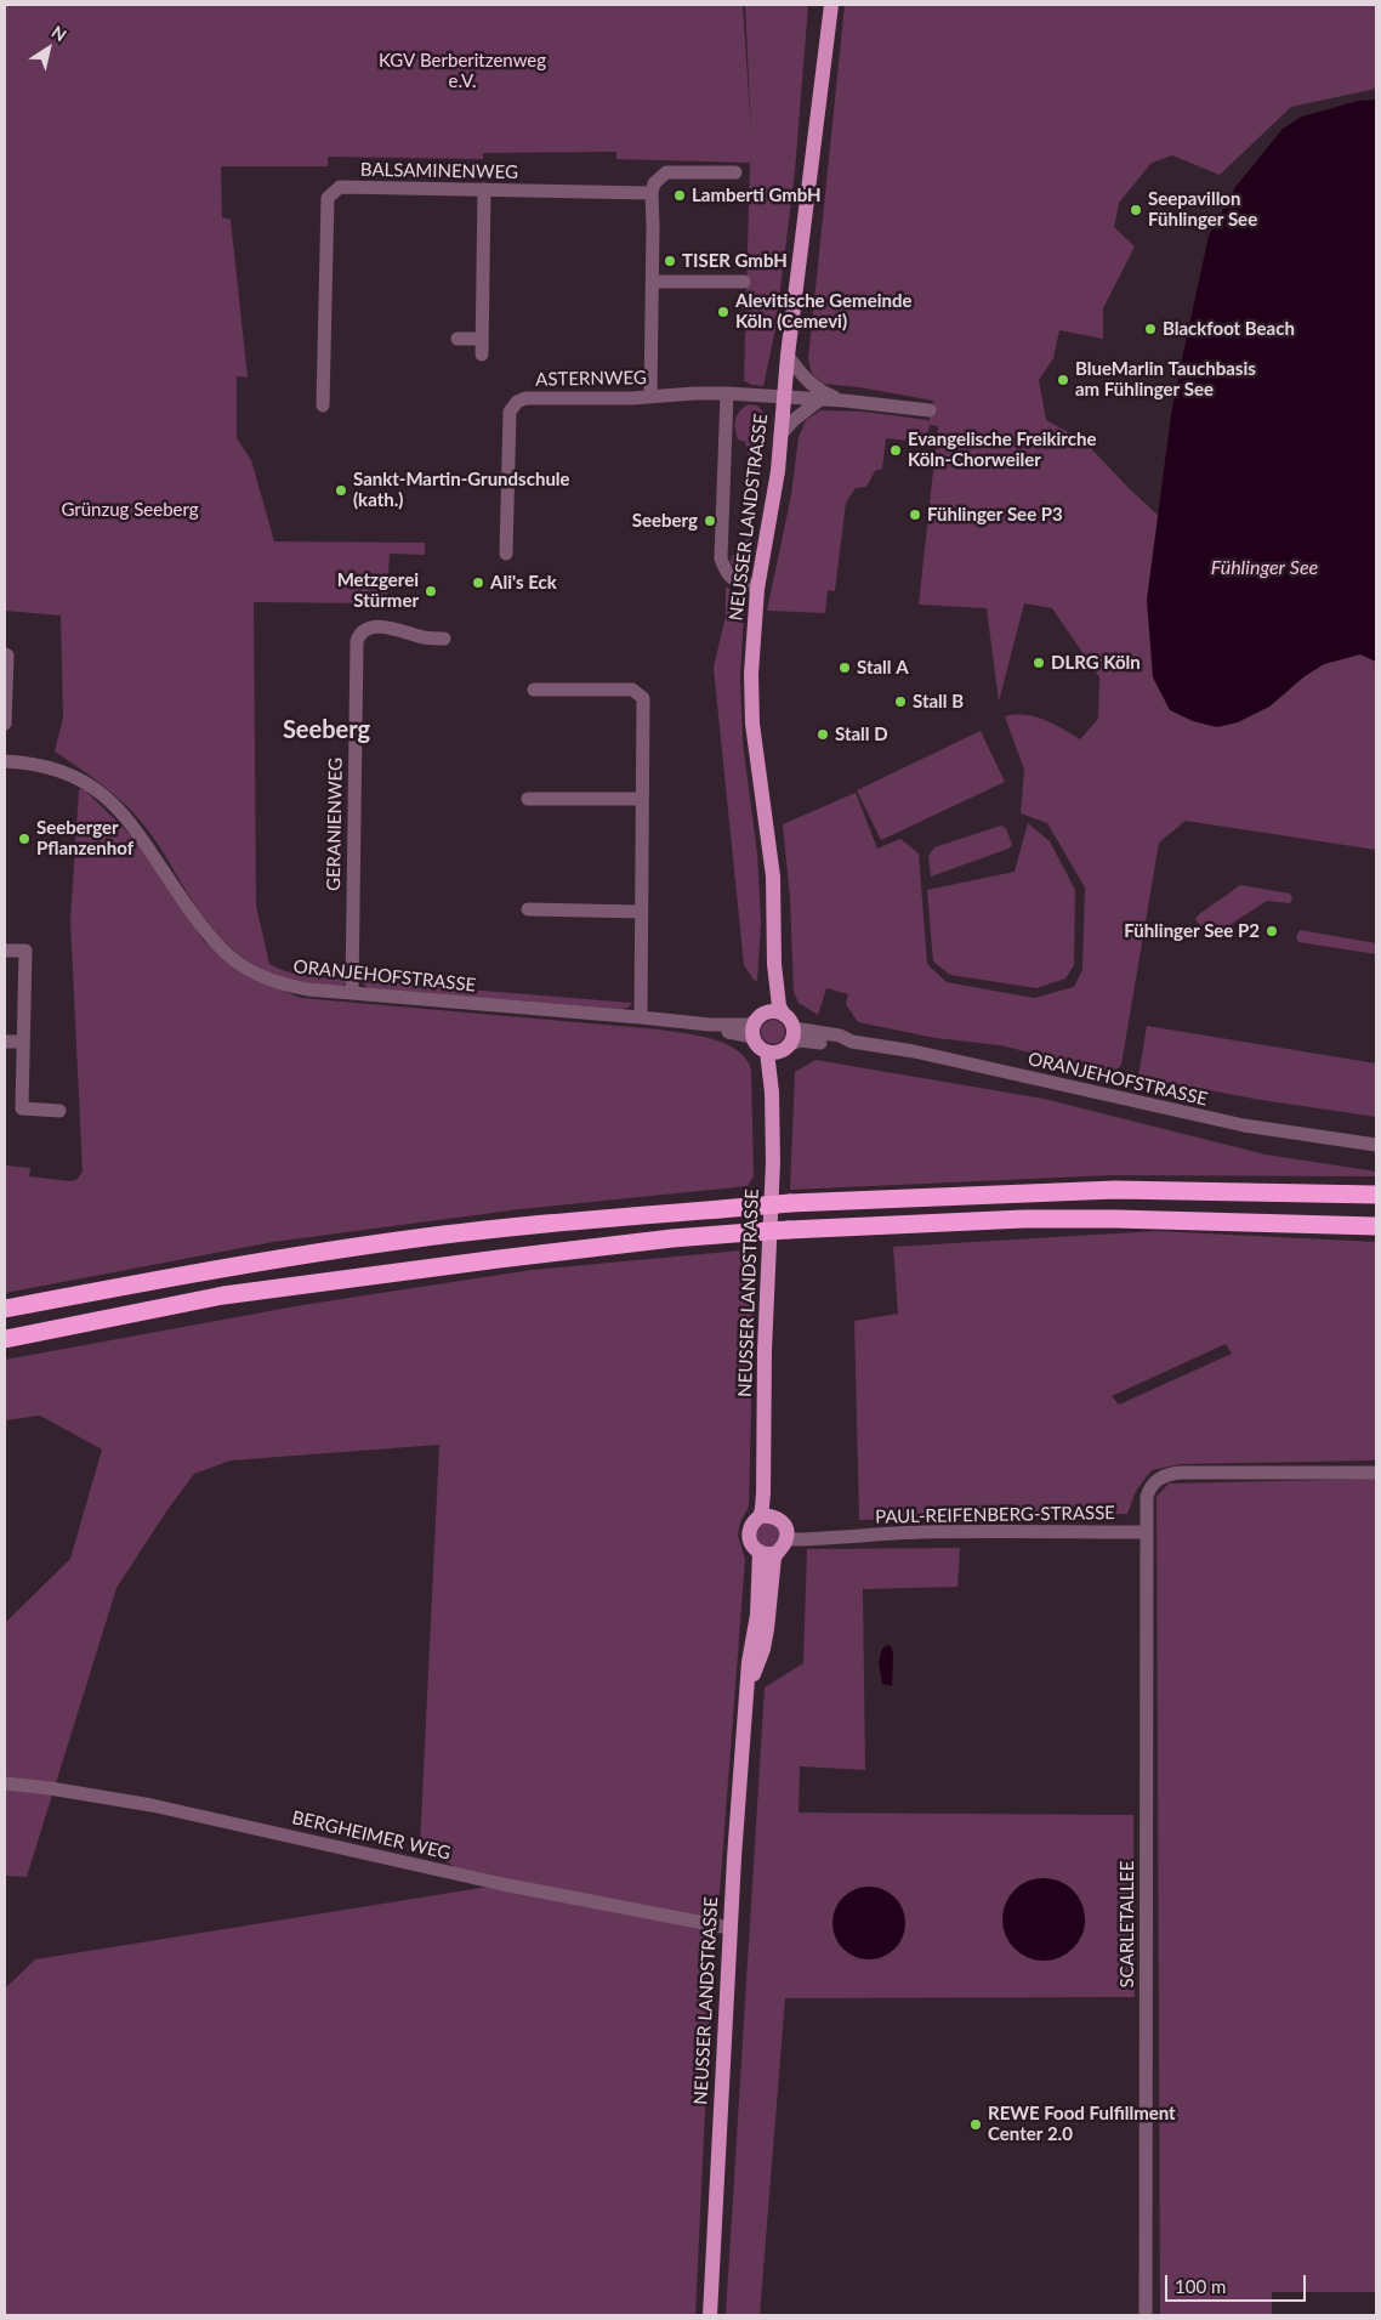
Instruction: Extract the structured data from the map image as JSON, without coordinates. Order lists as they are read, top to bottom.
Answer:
{
  "streets": {
    "main road": ["NEUSSER LANDSTRASSE"],
    "street": [
      "BALSAMINENWEG",
      "ASTERNWEG",
      "GERANIENWEG",
      "ORANJEHOFSTRASSE",
      "PAUL-REIFENBERG-STRASSE",
      "BERGHEIMER WEG",
      "SCARLETALLEE"
    ]
  },
  "crossings": [
    ["ASTERNWEG", "NEUSSER LANDSTRASSE"],
    ["NEUSSER LANDSTRASSE", "ORANJEHOFSTRASSE"],
    ["NEUSSER LANDSTRASSE", "PAUL-REIFENBERG-STRASSE"],
    ["NEUSSER LANDSTRASSE", "BERGHEIMER WEG"],
    ["GERANIENWEG", "ORANJEHOFSTRASSE"],
    ["PAUL-REIFENBERG-STRASSE", "SCARLETALLEE"]
  ],
  "districts": ["Seeberg"],
  "water": ["Fühlinger See"],
  "parks": ["KGV Berberitzenweg e.V.", "Grünzug Seeberg"],
  "places": [
    "Lamberti GmbH",
    "Seepavillon Fühlinger See",
    "TISER GmbH",
    "Alevitische Gemeinde Köln (Cemevi)",
    "Blackfoot Beach",
    "BlueMarlin Tauchbasis am Fühlinger See",
    "Evangelische Freikirche Köln-Chorweiler",
    "Sankt-Martin-Grundschule (kath.)",
    "Fühlinger See P3",
    "Seeberg",
    "Ali's Eck",
    "Metzgerei Stürmer",
    "DLRG Köln",
    "Stall A",
    "Stall B",
    "Stall D",
    "Seeberger Pflanzenhof",
    "Fühlinger See P2",
    "REWE Food Fulfillment Center 2.0"
  ],
  "scale_bar": "100 m",
  "north": "top right"
}
